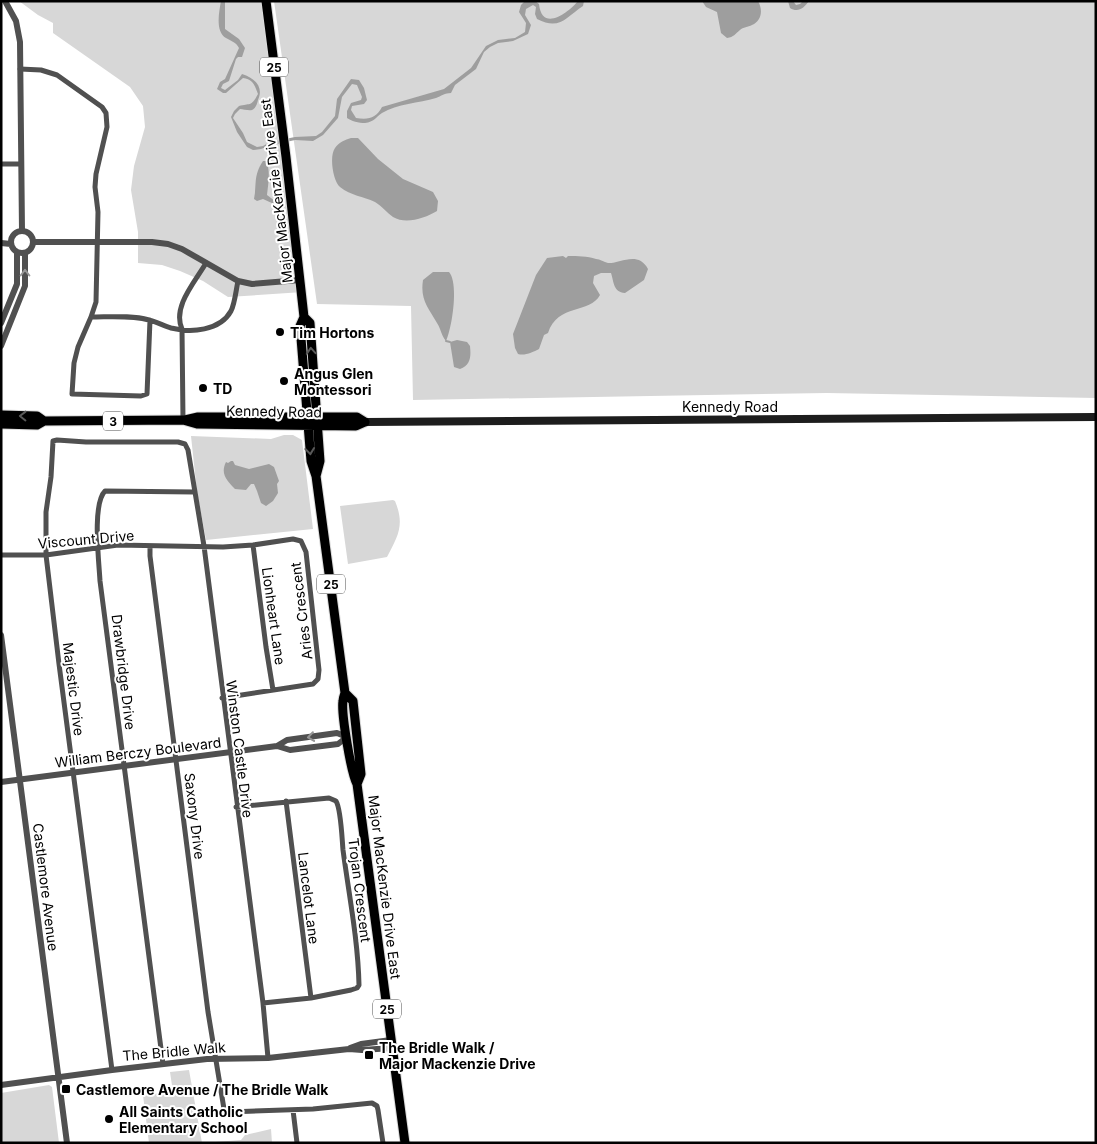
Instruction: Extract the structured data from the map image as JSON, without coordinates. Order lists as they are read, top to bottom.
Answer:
{
  "streets": {
    "main road": [
      "25",
      "Major MacKenzie Drive East",
      "Kennedy Road",
      "3"
    ],
    "street": [
      "Viscount Drive",
      "Aries Crescent",
      "Lionheart Lane",
      "Drawbridge Drive",
      "Majestic Drive",
      "Winston Castle Drive",
      "William Berczy Boulevard",
      "Saxony Drive",
      "Castlemore Avenue",
      "Trojan Crescent",
      "Lancelot Lane",
      "The Bridle Walk"
    ]
  },
  "crossings": [
    ["Major MacKenzie Drive East", "Kennedy Road"],
    ["Major MacKenzie Drive East", "William Berczy Boulevard"],
    ["Major MacKenzie Drive East", "The Bridle Walk"],
    ["Viscount Drive", "Aries Crescent"],
    ["Viscount Drive", "Drawbridge Drive"],
    ["Viscount Drive", "Majestic Drive"],
    ["Viscount Drive", "Winston Castle Drive"],
    ["Viscount Drive", "Saxony Drive"],
    ["Aries Crescent", "Lionheart Lane"],
    ["Aries Crescent", "Winston Castle Drive"],
    ["Drawbridge Drive", "Winston Castle Drive"],
    ["Drawbridge Drive", "William Berczy Boulevard"],
    ["Drawbridge Drive", "The Bridle Walk"],
    ["Majestic Drive", "Winston Castle Drive"],
    ["Majestic Drive", "William Berczy Boulevard"],
    ["Majestic Drive", "The Bridle Walk"],
    ["Winston Castle Drive", "William Berczy Boulevard"],
    ["Winston Castle Drive", "Trojan Crescent"],
    ["Winston Castle Drive", "The Bridle Walk"],
    ["William Berczy Boulevard", "Saxony Drive"],
    ["William Berczy Boulevard", "Castlemore Avenue"],
    ["Saxony Drive", "The Bridle Walk"],
    ["Castlemore Avenue", "The Bridle Walk"],
    ["Trojan Crescent", "Lancelot Lane"]
  ],
  "places": {
    "other": [
      "Tim Hortons",
      "Angus Glen Montessori",
      "TD",
      "All Saints Catholic Elementary School"
    ],
    "transit": ["The Bridle Walk / Major Mackenzie Drive", "Castlemore Avenue / The Bridle Walk"]
  }
}
